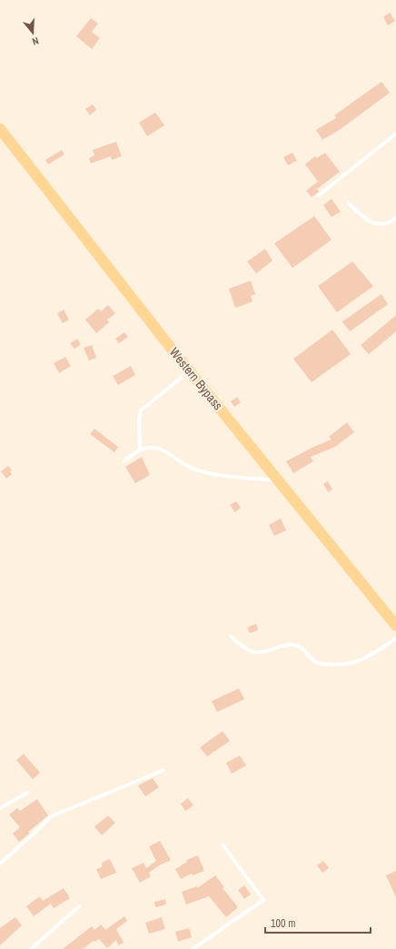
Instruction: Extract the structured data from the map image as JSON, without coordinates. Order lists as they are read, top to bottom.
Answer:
{
  "streets": {
    "main road": ["Western Bypass"]
  },
  "scale_bar": "100 m",
  "north": "bottom"
}
